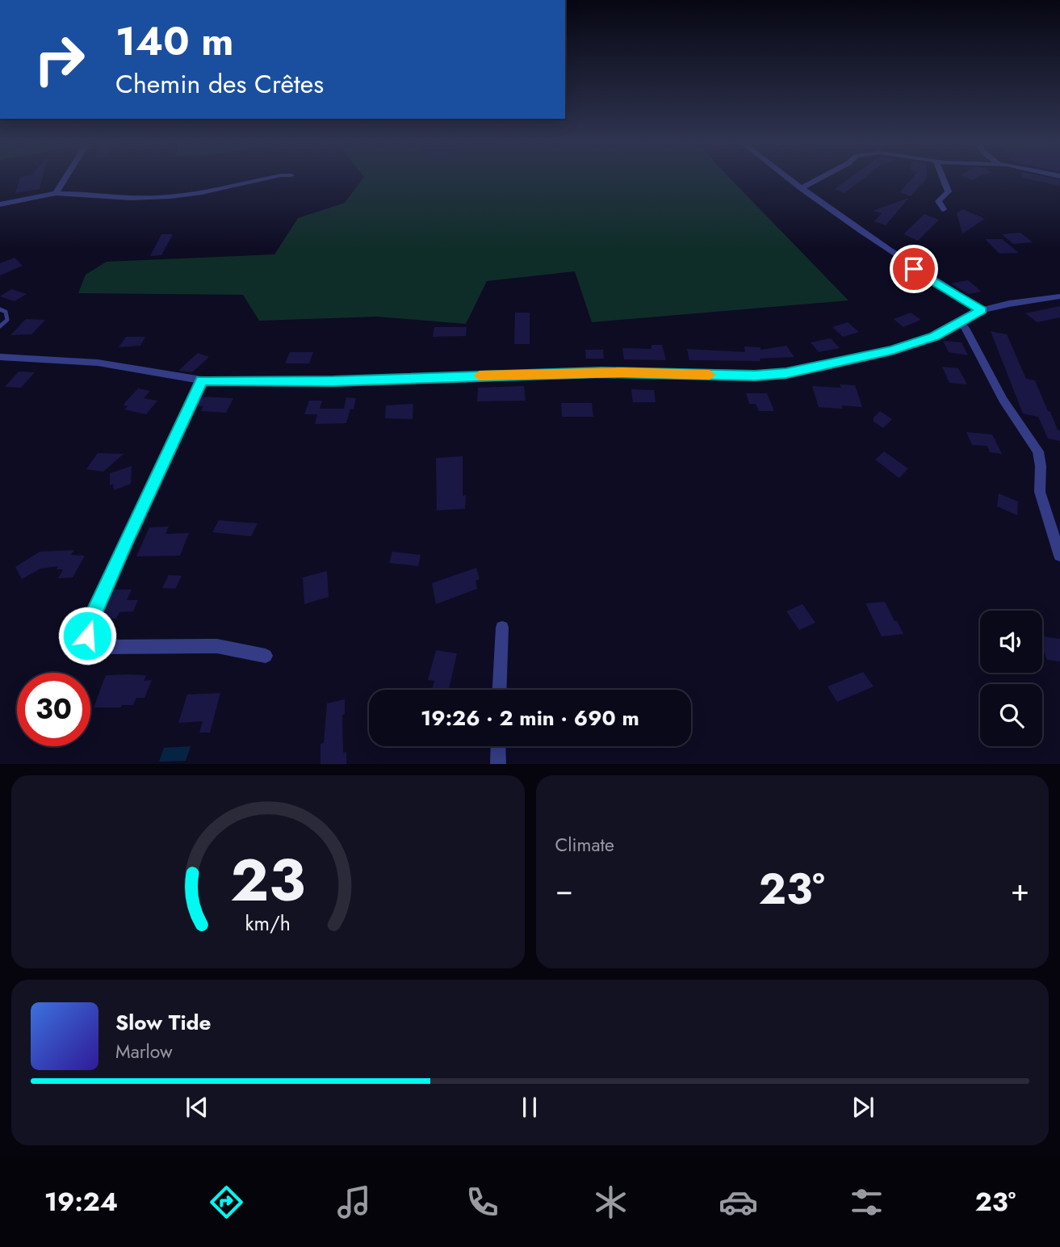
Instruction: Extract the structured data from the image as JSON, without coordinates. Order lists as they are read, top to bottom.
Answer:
{
  "page": {
    "turn": ["140 m", "Chemin des Crêtes"],
    "limit": "30",
    "trip": "19:26 · 2 min · 690 m",
    "tile": "Climate",
    "heat": ["−", "23°", "+"],
    "song": ["Slow Tide", "Marlow"],
    "tabs": ["19:24", "23°"],
    "gauge": ["23", "km/h"]
  }
}
